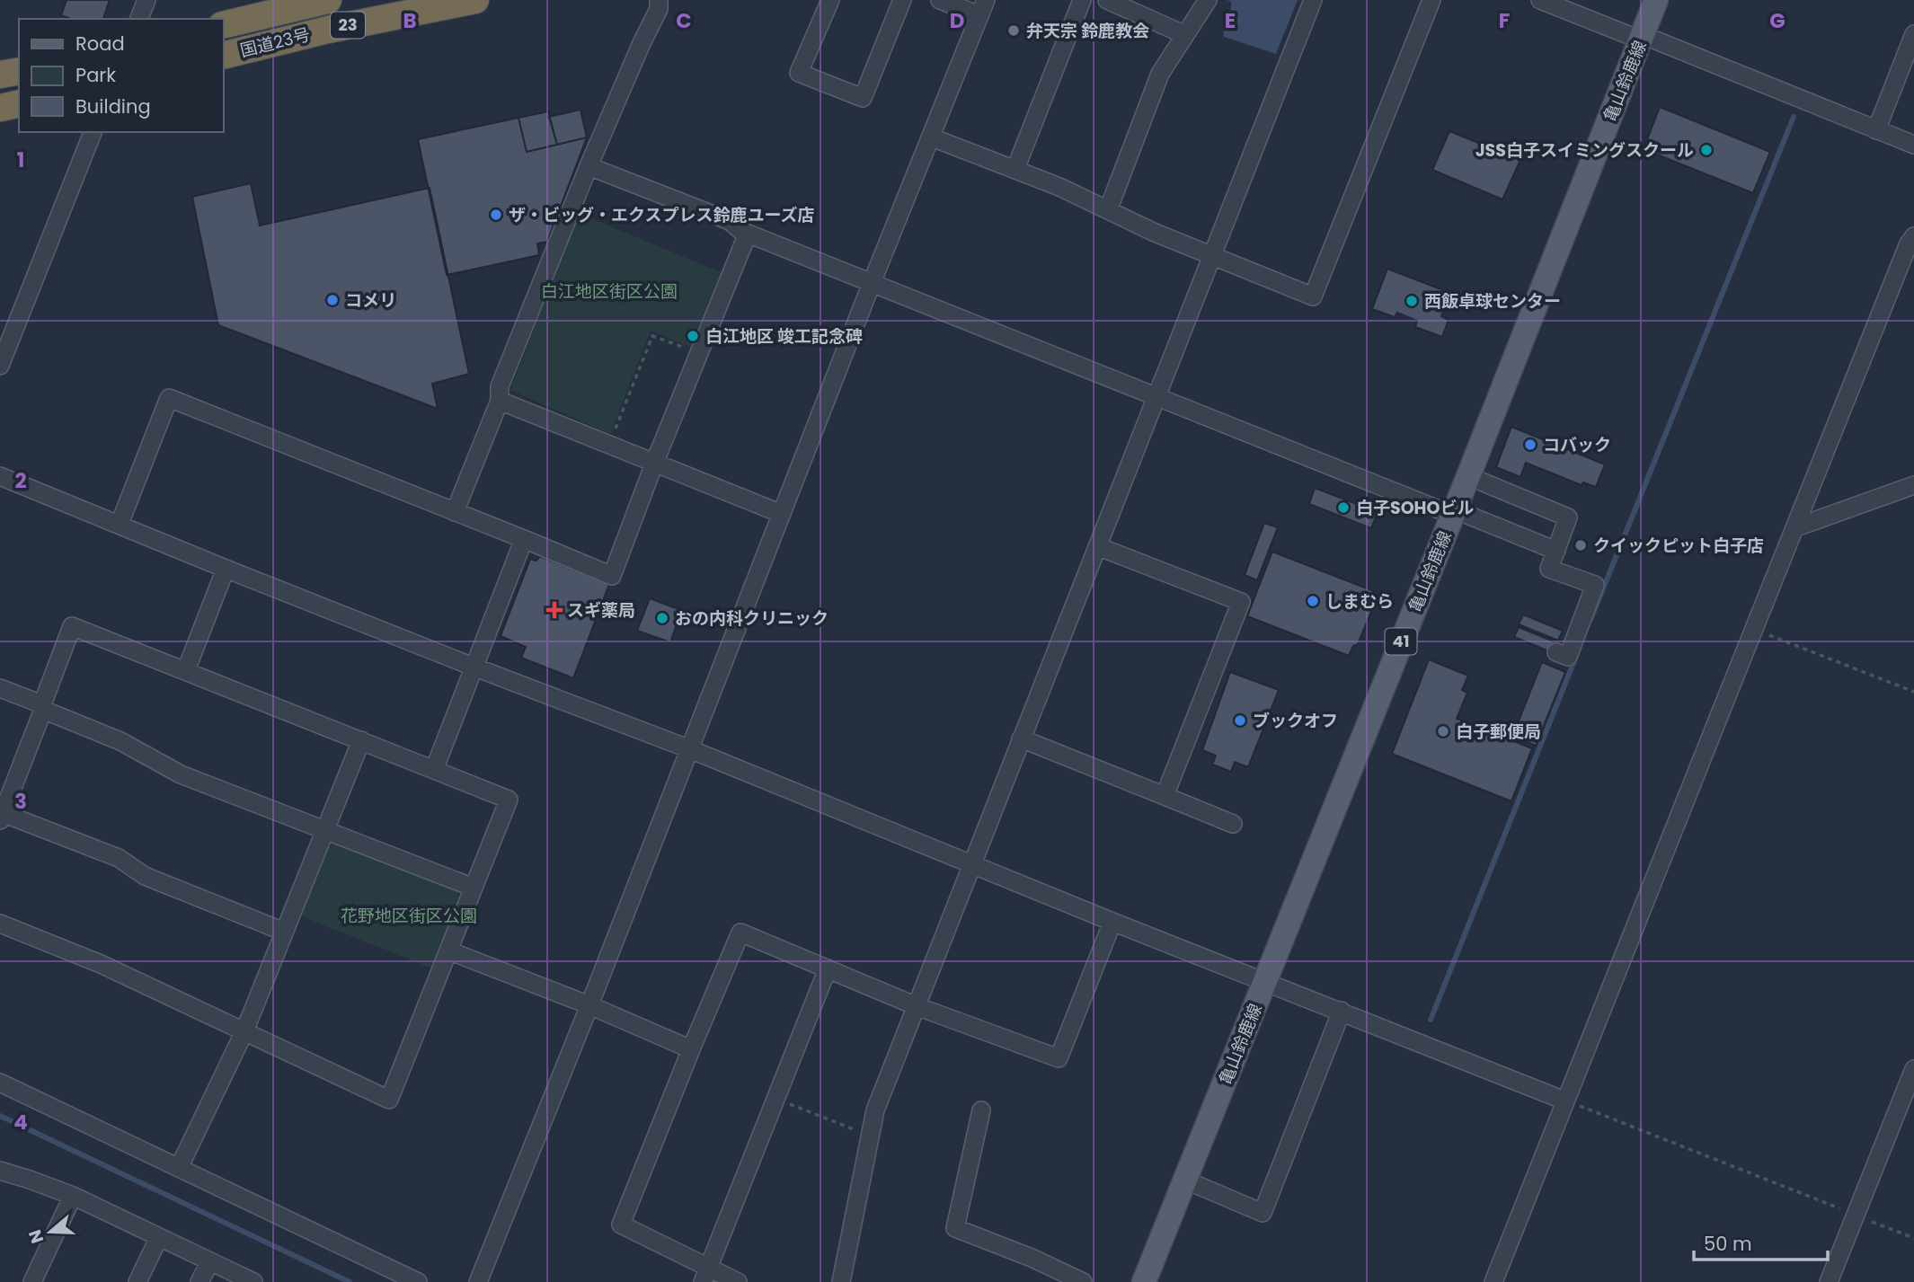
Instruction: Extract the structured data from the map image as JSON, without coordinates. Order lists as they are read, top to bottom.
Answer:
{
  "streets": {
    "highway": ["23", "国道23号"],
    "main road": ["亀山鈴鹿線", "41"]
  },
  "parks": ["白江地区街区公園", "花野地区街区公園"],
  "places": {
    "other": [
      "弁天宗 鈴鹿教会",
      "JSS白子スイミングスクール",
      "ザ・ビッグ・エクスプレス鈴鹿ユーズ店",
      "コメリ",
      "西飯卓球センター",
      "白江地区 竣工記念碑",
      "コバック",
      "白子SOHOビル",
      "クイックピット白子店",
      "しまむら",
      "おの内科クリニック",
      "ブックオフ",
      "白子郵便局"
    ],
    "health": ["スギ薬局"]
  },
  "legend": ["Road", "Park", "Building"],
  "scale_bar": "50 m",
  "north": "left",
  "grid": {
    "columns": [
      "B",
      "C",
      "D",
      "E",
      "F",
      "G"
    ],
    "rows": [
      "1",
      "2",
      "3",
      "4"
    ]
  }
}
